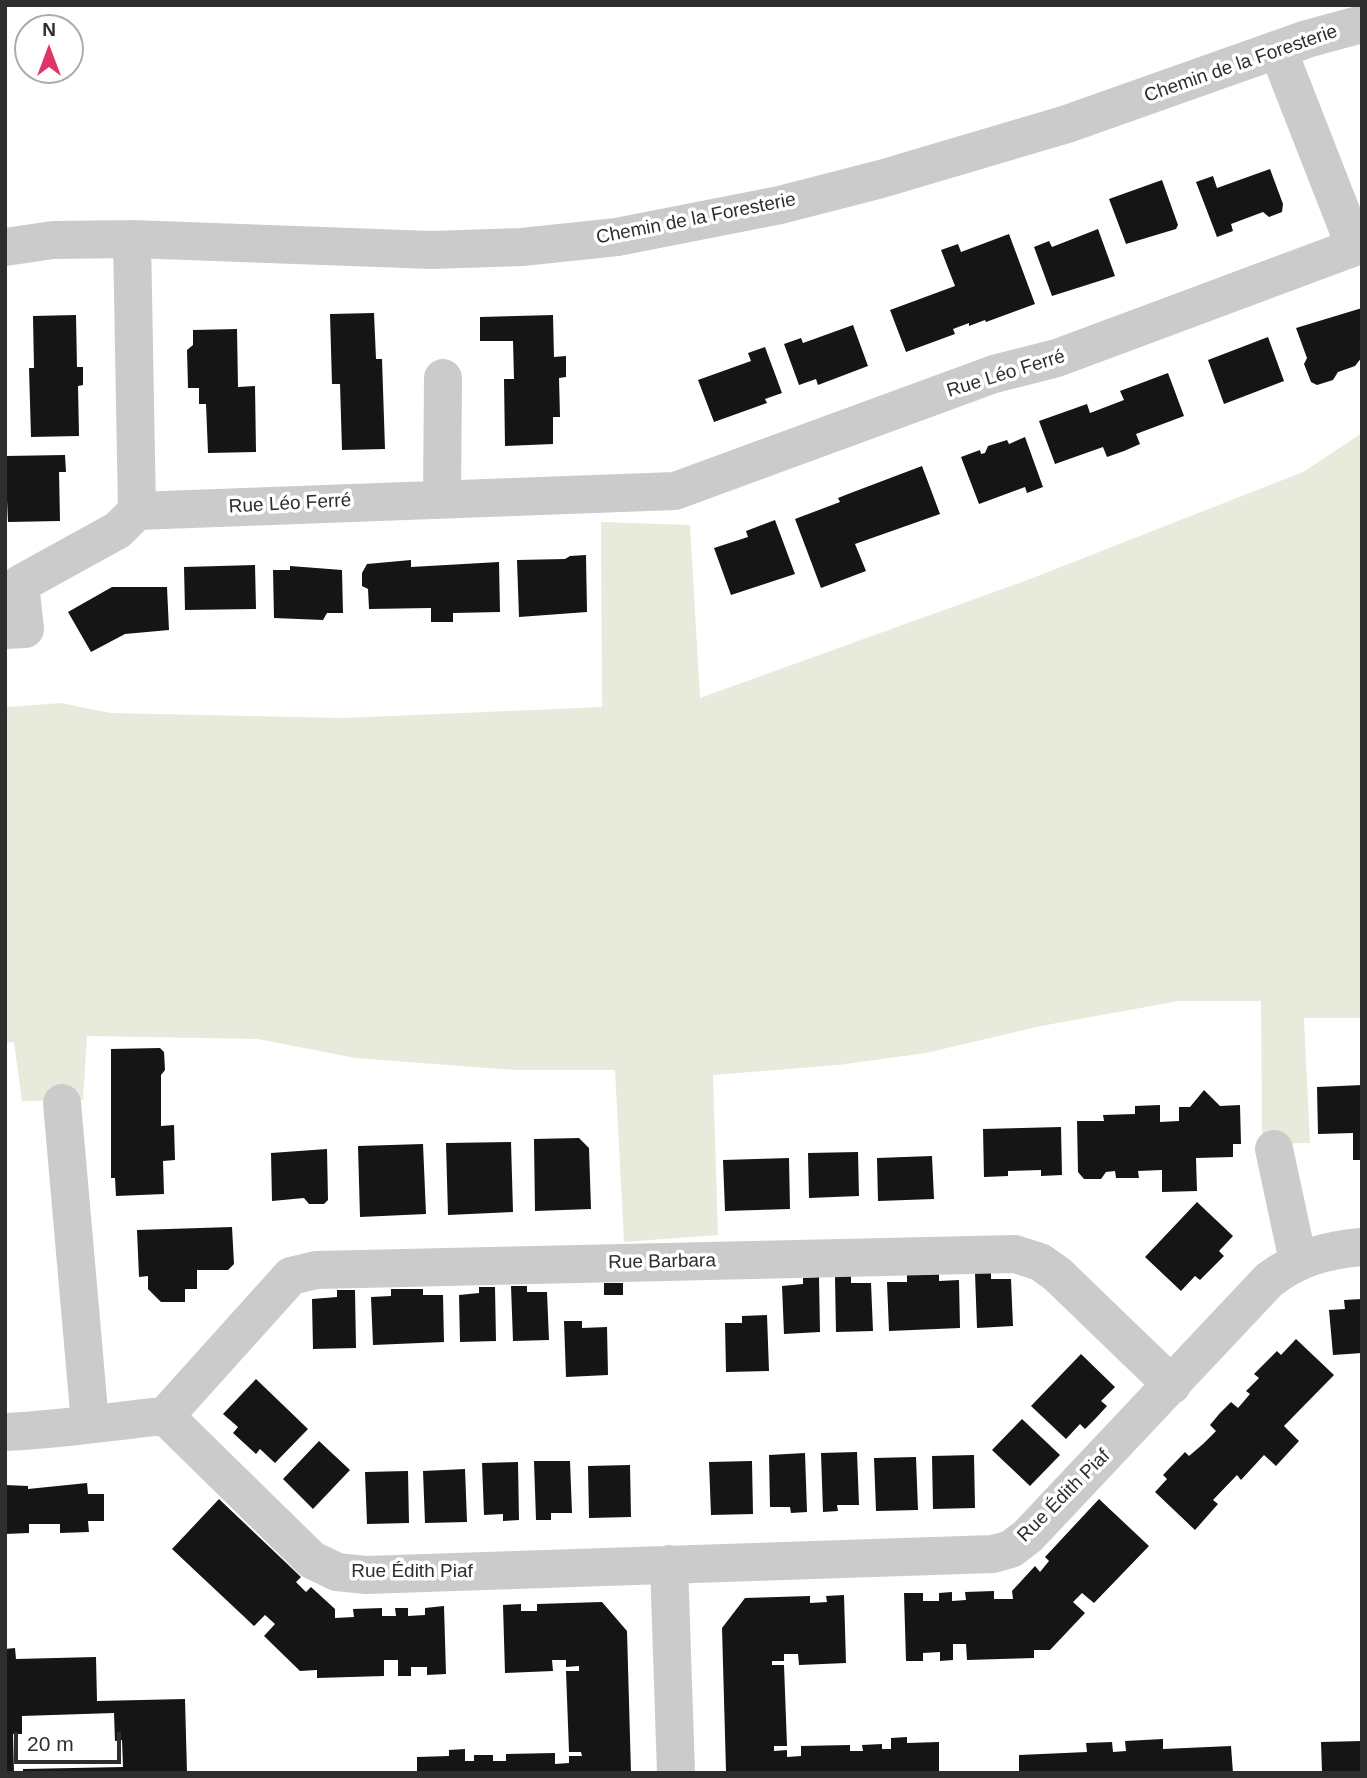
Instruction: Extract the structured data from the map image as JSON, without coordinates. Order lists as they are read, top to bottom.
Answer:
{
  "streets": {
    "street": [
      "Chemin de la Foresterie",
      "Rue Léo Ferré",
      "Rue Barbara",
      "Rue Édith Piaf"
    ]
  },
  "crossings": [
    ["Chemin de la Foresterie", "Rue Léo Ferré"],
    ["Rue Barbara", "Rue Édith Piaf"]
  ],
  "scale_bar": "20 m",
  "north": "top"
}
